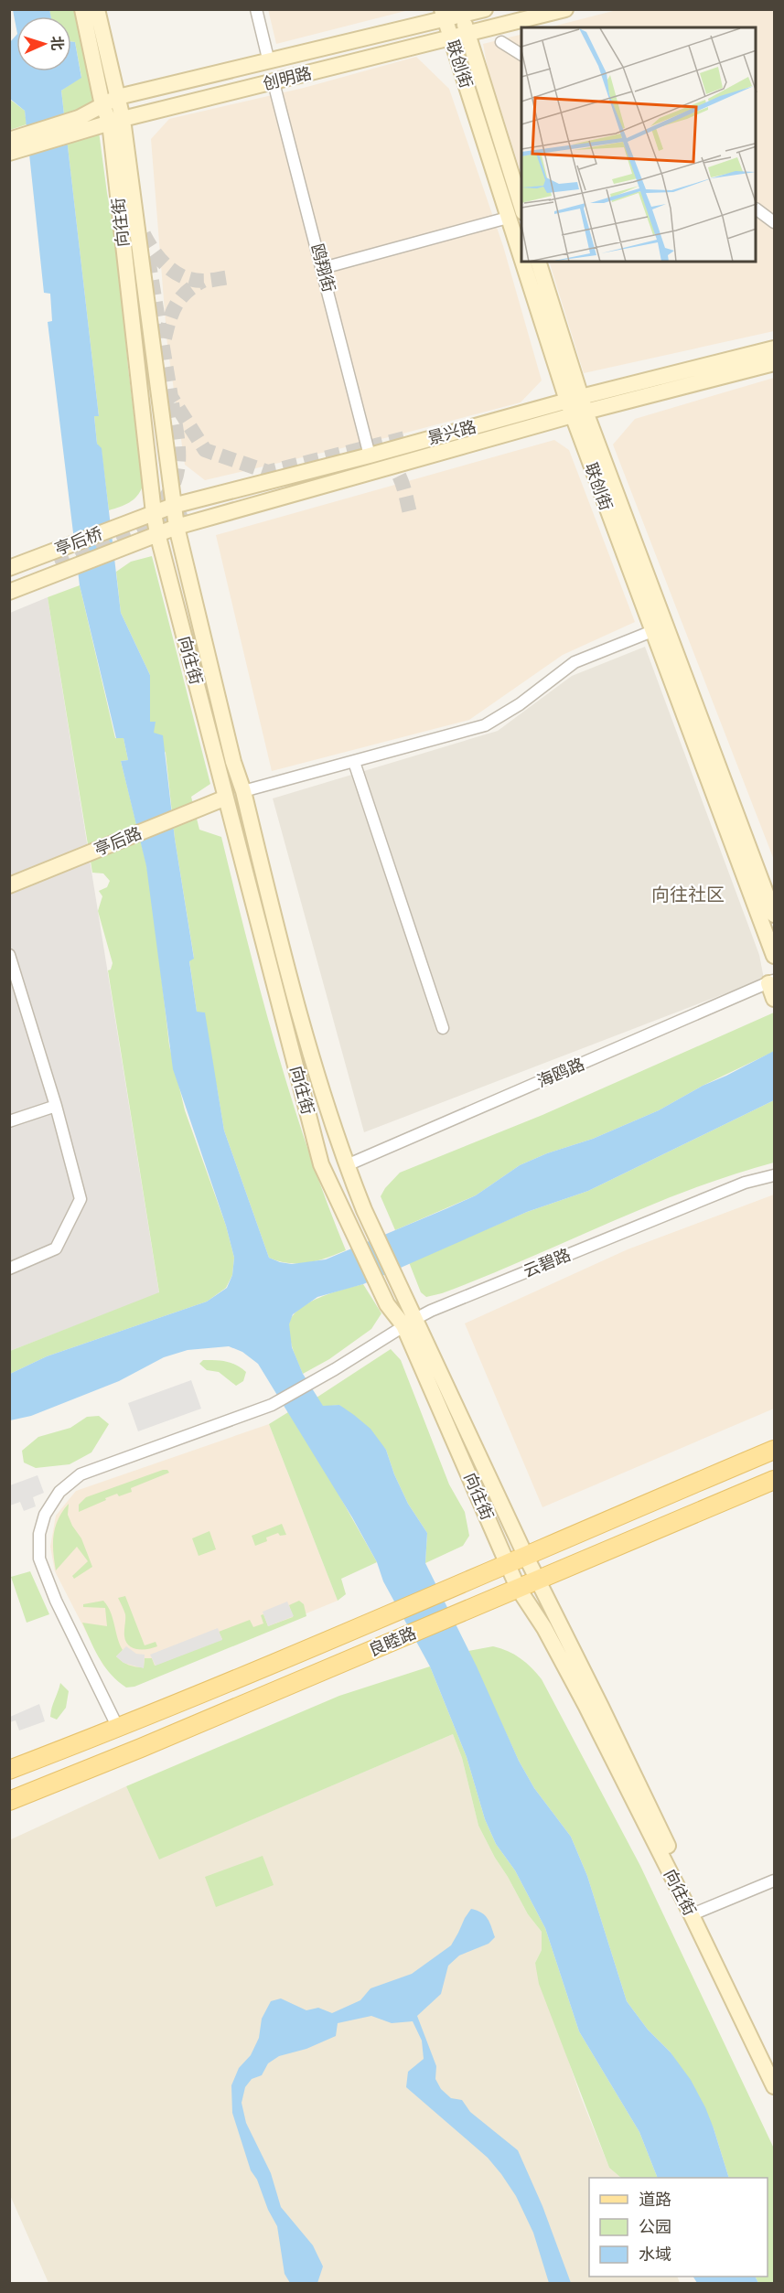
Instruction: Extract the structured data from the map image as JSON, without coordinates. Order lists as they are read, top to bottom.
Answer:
{
  "streets": {
    "main road": ["良睦路"],
    "street": [
      "联创街",
      "创明路",
      "向往街",
      "鸥翔街",
      "景兴路",
      "亭后桥",
      "亭后路",
      "海鸥路",
      "云碧路"
    ]
  },
  "crossings": [
    ["联创街", "创明路"],
    ["联创街", "景兴路"],
    ["创明路", "向往街"],
    ["创明路", "鸥翔街"],
    ["向往街", "景兴路"],
    ["向往街", "亭后路"],
    ["向往街", "海鸥路"],
    ["向往街", "云碧路"],
    ["向往街", "良睦路"],
    ["鸥翔街", "景兴路"],
    ["景兴路", "亭后桥"],
    ["云碧路", "良睦路"]
  ],
  "districts": ["向往社区"],
  "legend": ["道路", "公园", "水域"],
  "north": "right"
}
